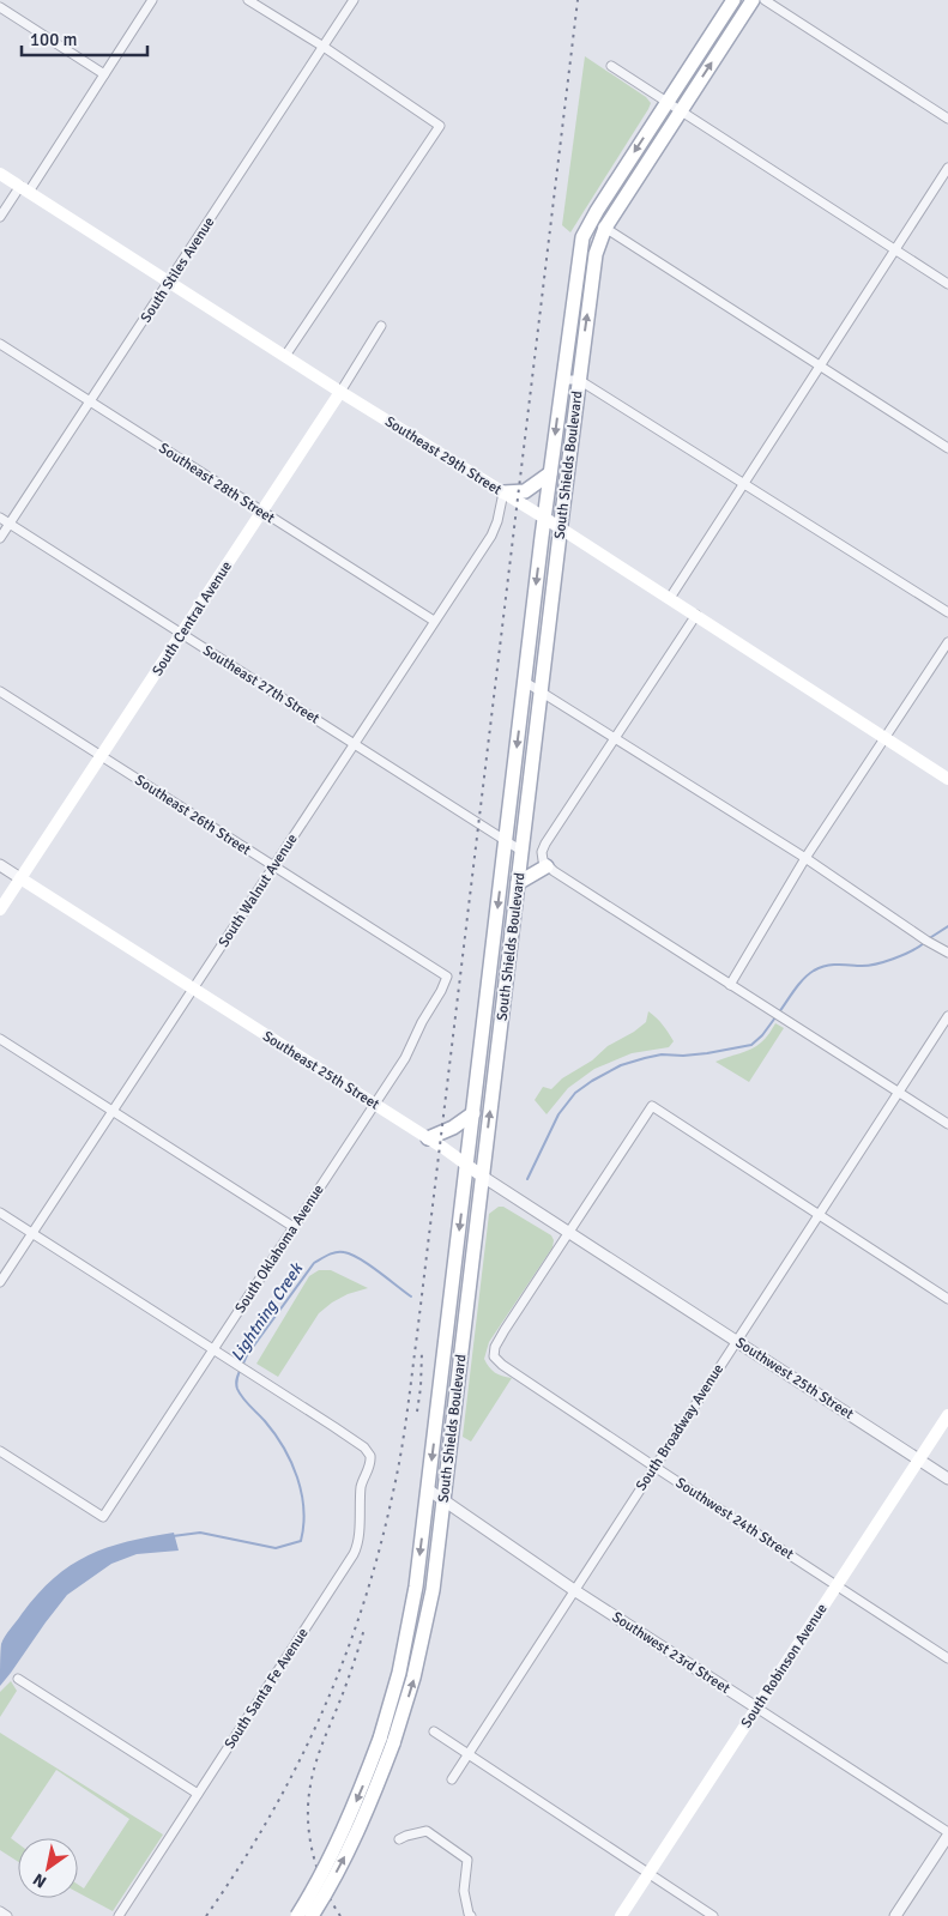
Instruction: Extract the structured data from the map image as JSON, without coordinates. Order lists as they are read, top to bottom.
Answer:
{
  "streets": {
    "main road": [
      "Southeast 29th Street",
      "South Shields Boulevard",
      "South Central Avenue",
      "Southeast 25th Street",
      "South Robinson Avenue"
    ],
    "street": [
      "South Stiles Avenue",
      "Southeast 28th Street",
      "Southeast 27th Street",
      "Southeast 26th Street",
      "South Walnut Avenue",
      "South Oklahoma Avenue",
      "Southwest 25th Street",
      "South Broadway Avenue",
      "Southwest 24th Street",
      "Southwest 23rd Street",
      "South Santa Fe Avenue"
    ]
  },
  "crossings": [
    ["South Stiles Avenue", "Southeast 29th Street"],
    ["South Stiles Avenue", "Southeast 28th Street"],
    ["South Stiles Avenue", "Southeast 27th Street"],
    ["Southeast 29th Street", "South Shields Boulevard"],
    ["Southeast 29th Street", "South Central Avenue"],
    ["Southeast 29th Street", "South Walnut Avenue"],
    ["South Shields Boulevard", "Southeast 27th Street"],
    ["South Shields Boulevard", "Southeast 25th Street"],
    ["South Shields Boulevard", "Southwest 23rd Street"],
    ["Southeast 28th Street", "South Central Avenue"],
    ["Southeast 28th Street", "South Walnut Avenue"],
    ["South Central Avenue", "Southeast 27th Street"],
    ["South Central Avenue", "Southeast 26th Street"],
    ["South Central Avenue", "Southeast 25th Street"],
    ["Southeast 27th Street", "South Walnut Avenue"],
    ["Southeast 26th Street", "South Walnut Avenue"],
    ["Southeast 26th Street", "South Oklahoma Avenue"],
    ["South Walnut Avenue", "Southeast 25th Street"],
    ["Southeast 25th Street", "South Oklahoma Avenue"],
    ["Southeast 25th Street", "Southwest 25th Street"],
    ["Southeast 25th Street", "Southwest 24th Street"],
    ["South Oklahoma Avenue", "South Santa Fe Avenue"],
    ["Southwest 25th Street", "South Broadway Avenue"],
    ["Southwest 25th Street", "South Robinson Avenue"],
    ["South Broadway Avenue", "Southwest 24th Street"],
    ["South Broadway Avenue", "Southwest 23rd Street"],
    ["Southwest 24th Street", "South Robinson Avenue"],
    ["Southwest 23rd Street", "South Robinson Avenue"]
  ],
  "water": ["Lightning Creek"],
  "scale_bar": "100 m",
  "north": "bottom left"
}
